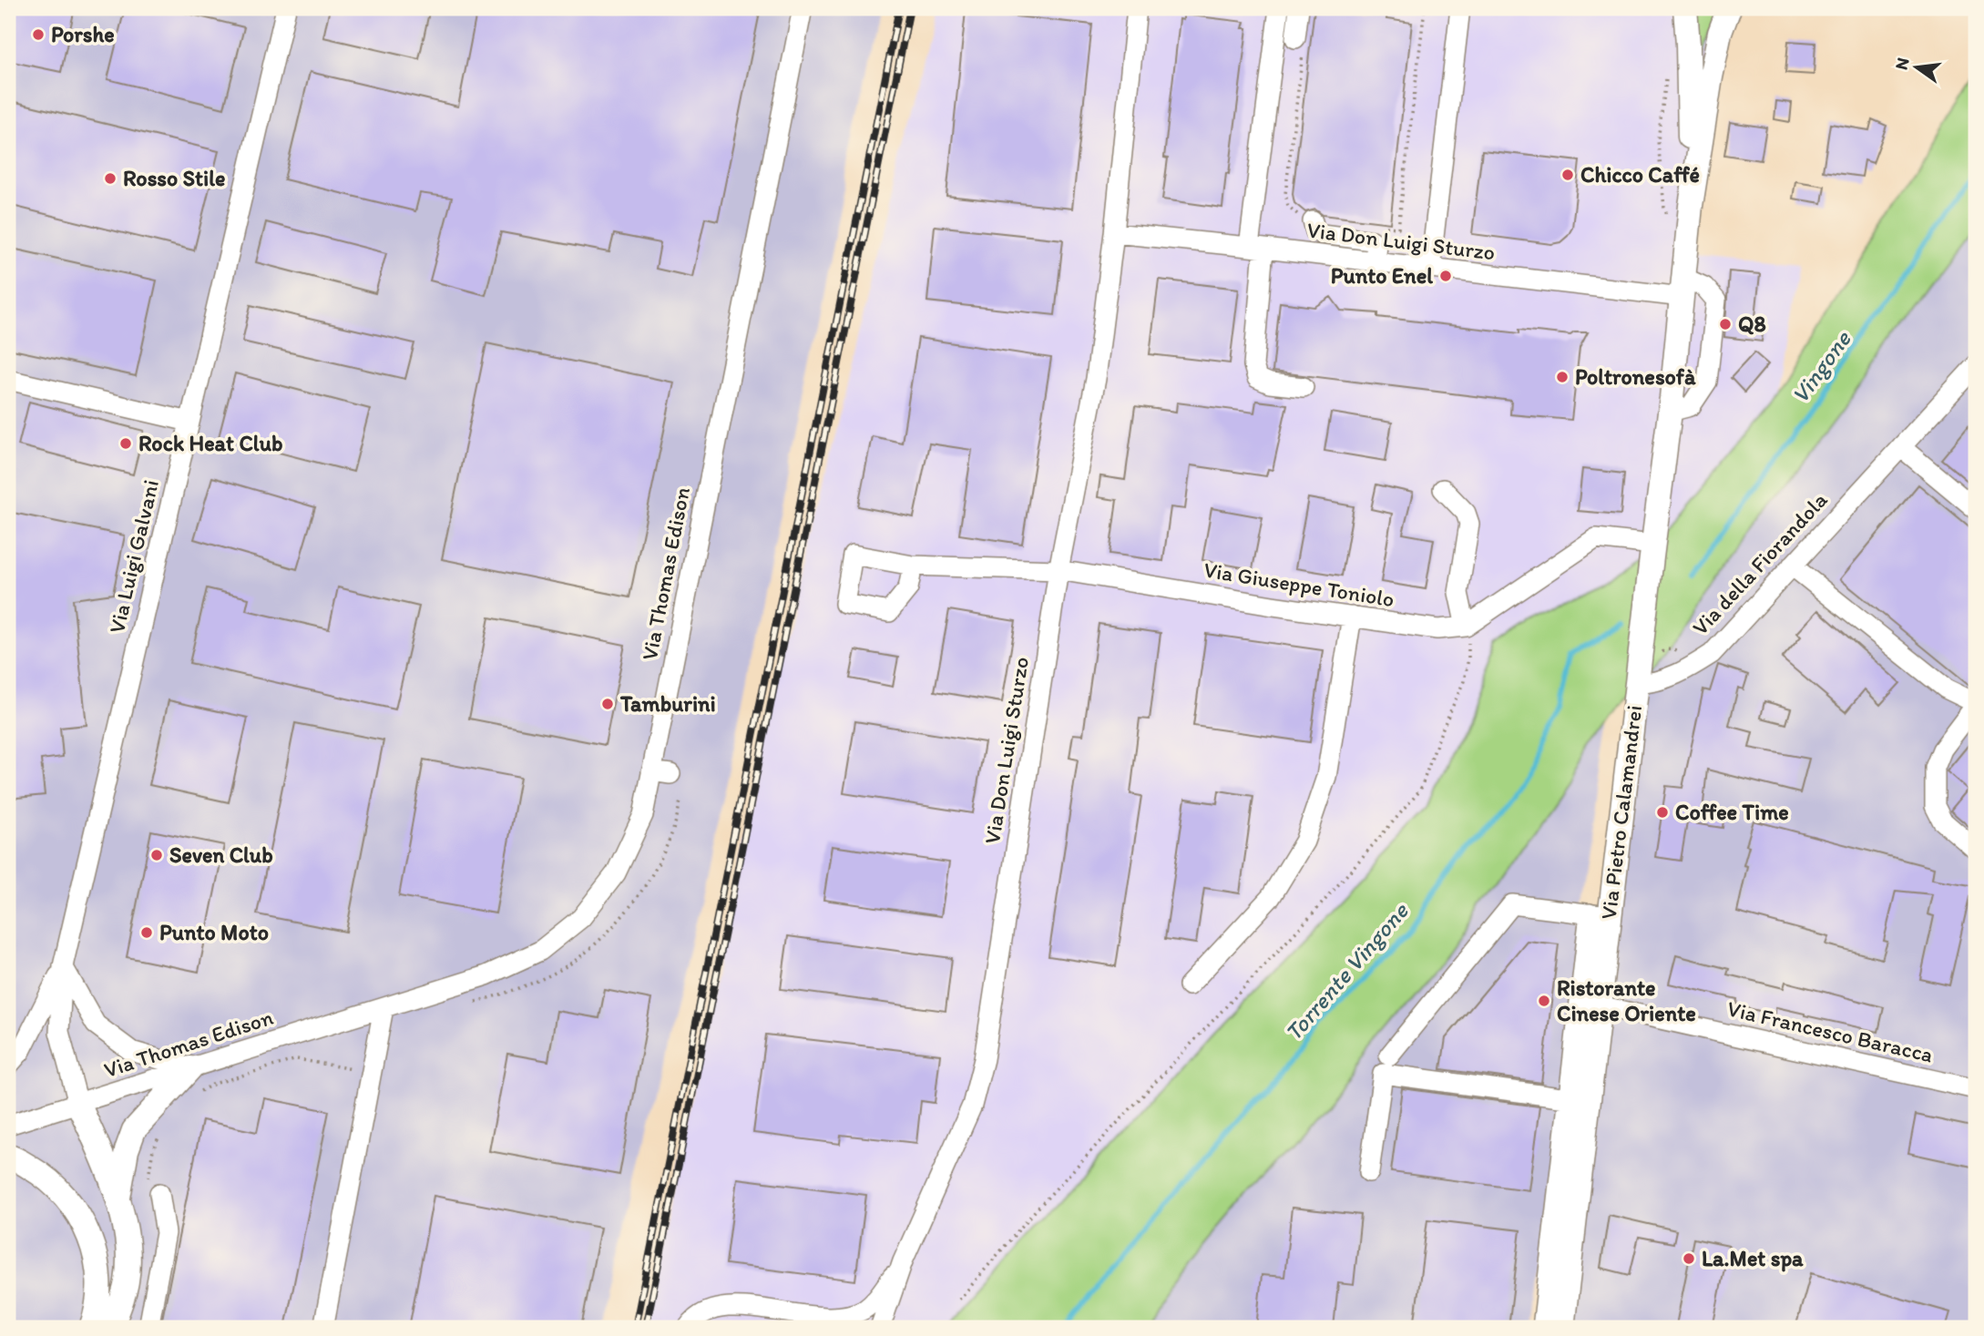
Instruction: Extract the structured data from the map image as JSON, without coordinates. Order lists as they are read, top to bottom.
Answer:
{
  "streets": {
    "main road": ["Via Pietro Calamandrei"],
    "street": [
      "Via Don Luigi Sturzo",
      "Via Luigi Galvani",
      "Via della Fiorandola",
      "Via Thomas Edison",
      "Via Giuseppe Toniolo",
      "Via Francesco Baracca"
    ]
  },
  "crossings": [
    ["Via Don Luigi Sturzo", "Via Giuseppe Toniolo"],
    ["Via Don Luigi Sturzo", "Via Pietro Calamandrei"],
    ["Via Luigi Galvani", "Via Thomas Edison"],
    ["Via della Fiorandola", "Via Pietro Calamandrei"],
    ["Via Pietro Calamandrei", "Via Francesco Baracca"]
  ],
  "water": ["Vingone", "Torrente Vingone"],
  "places": [
    "Porshe",
    "Chicco Caffé",
    "Rosso Stile",
    "Punto Enel",
    "Q8",
    "Poltronesofà",
    "Rock Heat Club",
    "Tamburini",
    "Coffee Time",
    "Seven Club",
    "Punto Moto",
    "Ristorante Cinese Oriente",
    "La.Met spa"
  ],
  "north": "left"
}
